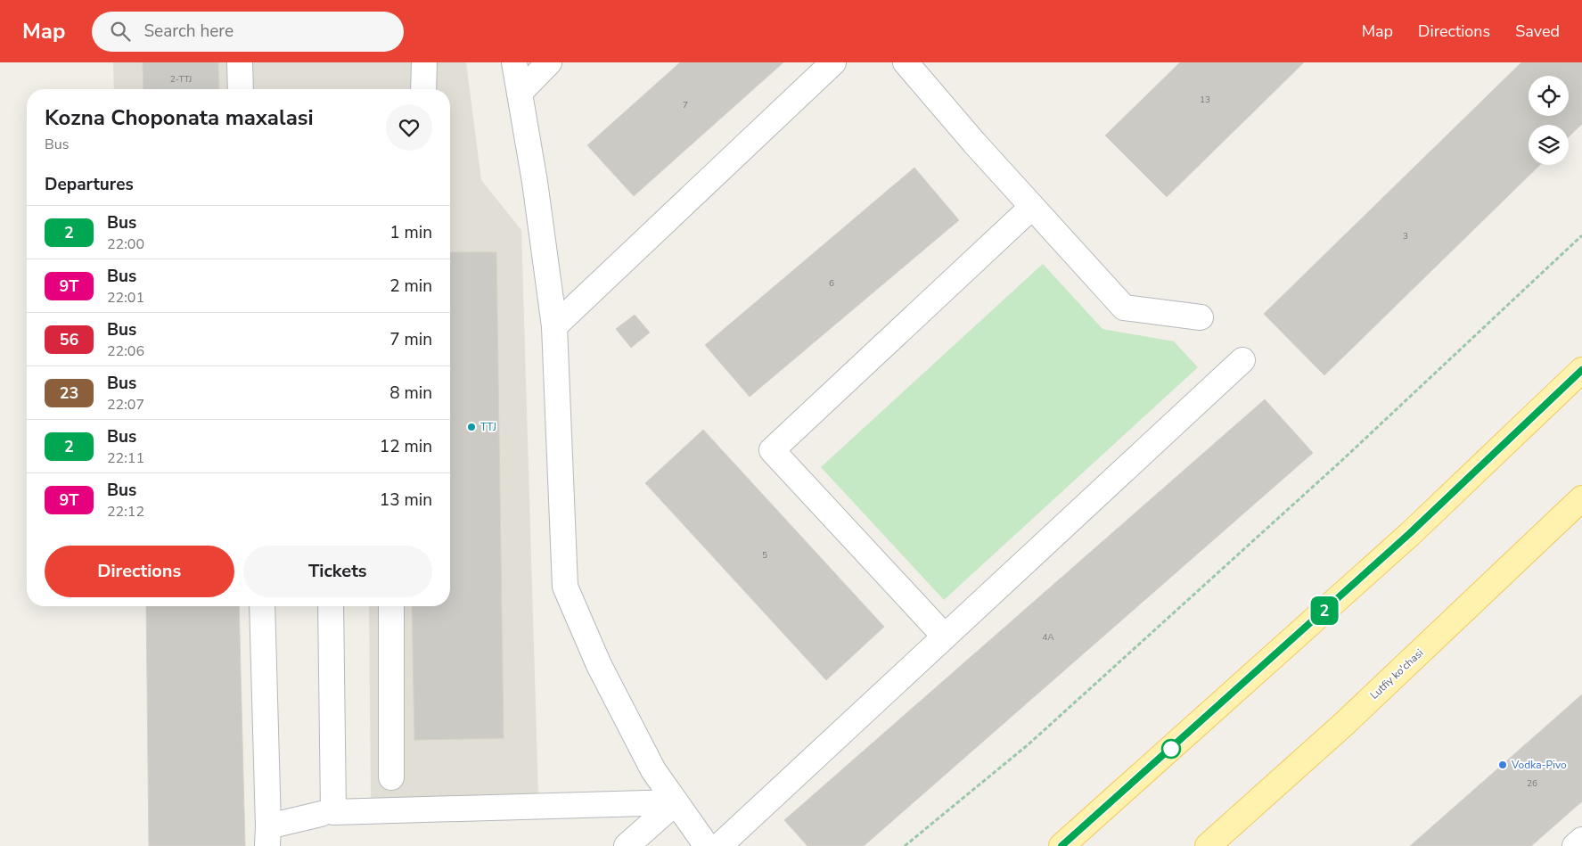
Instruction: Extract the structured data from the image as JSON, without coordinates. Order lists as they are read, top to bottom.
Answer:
{
  "streets": {
    "main road": ["Lutfiy ko'chasi"]
  },
  "places": ["TTJ", "Vodka-Pivo"],
  "lines": ["bus line 2"],
  "house_numbers": [
    "2-TTJ",
    "13",
    "7",
    "3",
    "6",
    "5",
    "4A",
    "26"
  ],
  "page": {
    "header": "Map",
    "search": "Search here",
    "nav": ["Map", "Directions", "Saved"],
    "on_map": "2",
    "heading": [
      ["Kozna Choponata maxalasi", "Bus"],
      "Departures"
    ],
    "list": [
      {
        "mark": "2",
        "name": "Bus",
        "note": "22:00",
        "value": "1 min"
      },
      {
        "mark": "9Т",
        "name": "Bus",
        "note": "22:01",
        "value": "2 min"
      },
      {
        "mark": "56",
        "name": "Bus",
        "note": "22:06",
        "value": "7 min"
      },
      {
        "mark": "23",
        "name": "Bus",
        "note": "22:07",
        "value": "8 min"
      },
      {
        "mark": "2",
        "name": "Bus",
        "note": "22:11",
        "value": "12 min"
      },
      {
        "mark": "9Т",
        "name": "Bus",
        "note": "22:12",
        "value": "13 min"
      }
    ],
    "buttons": ["Directions", "Tickets"]
  }
}
